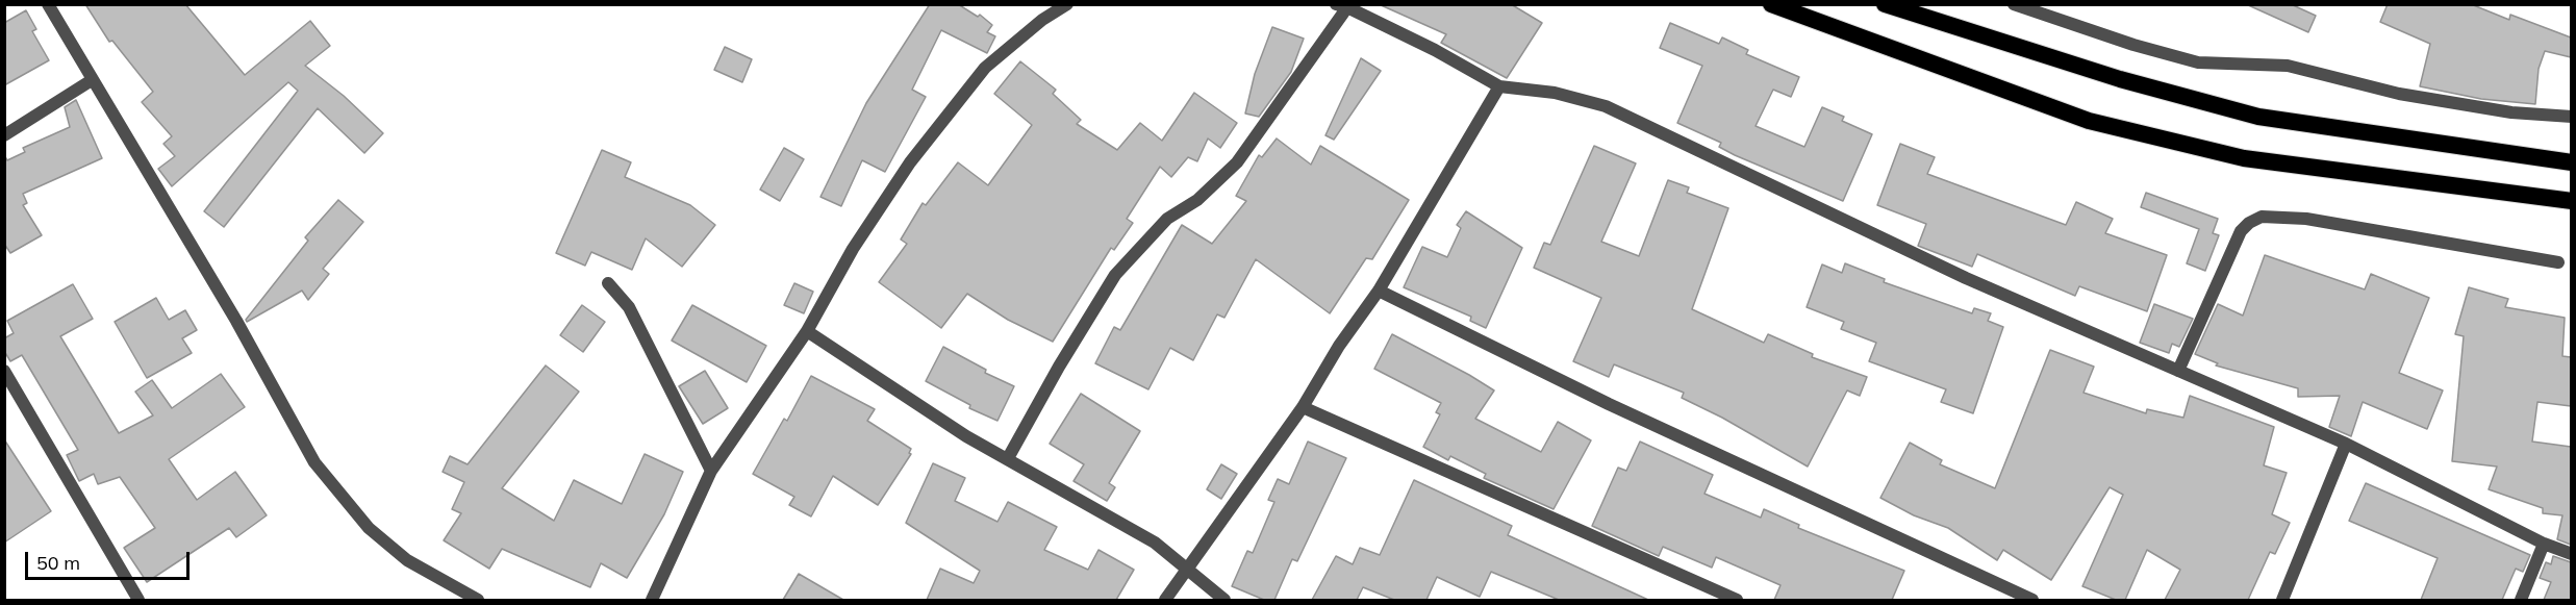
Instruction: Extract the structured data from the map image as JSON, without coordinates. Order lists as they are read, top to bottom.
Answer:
{
  "scale_bar": "50 m"
}
